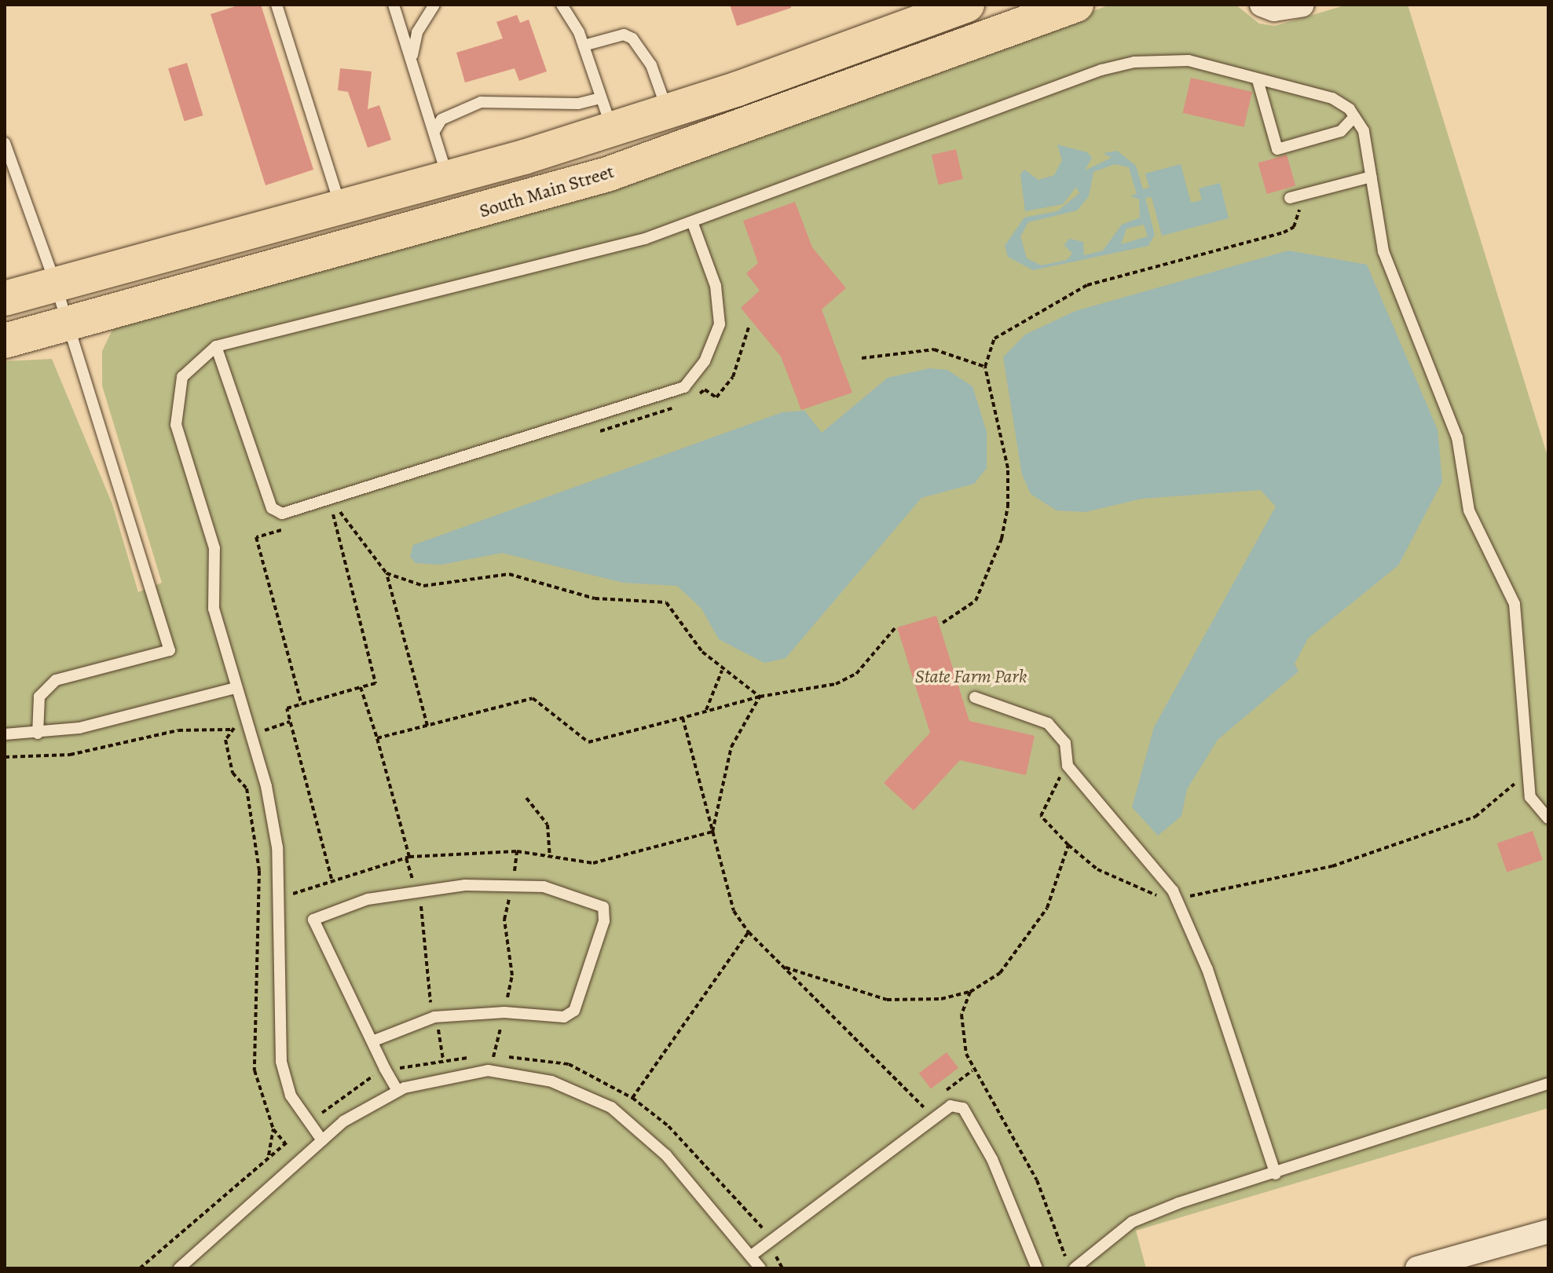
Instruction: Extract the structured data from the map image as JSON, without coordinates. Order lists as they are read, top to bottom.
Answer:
{
  "streets": {
    "highway": ["South Main Street"]
  },
  "parks": ["State Farm Park"]
}
